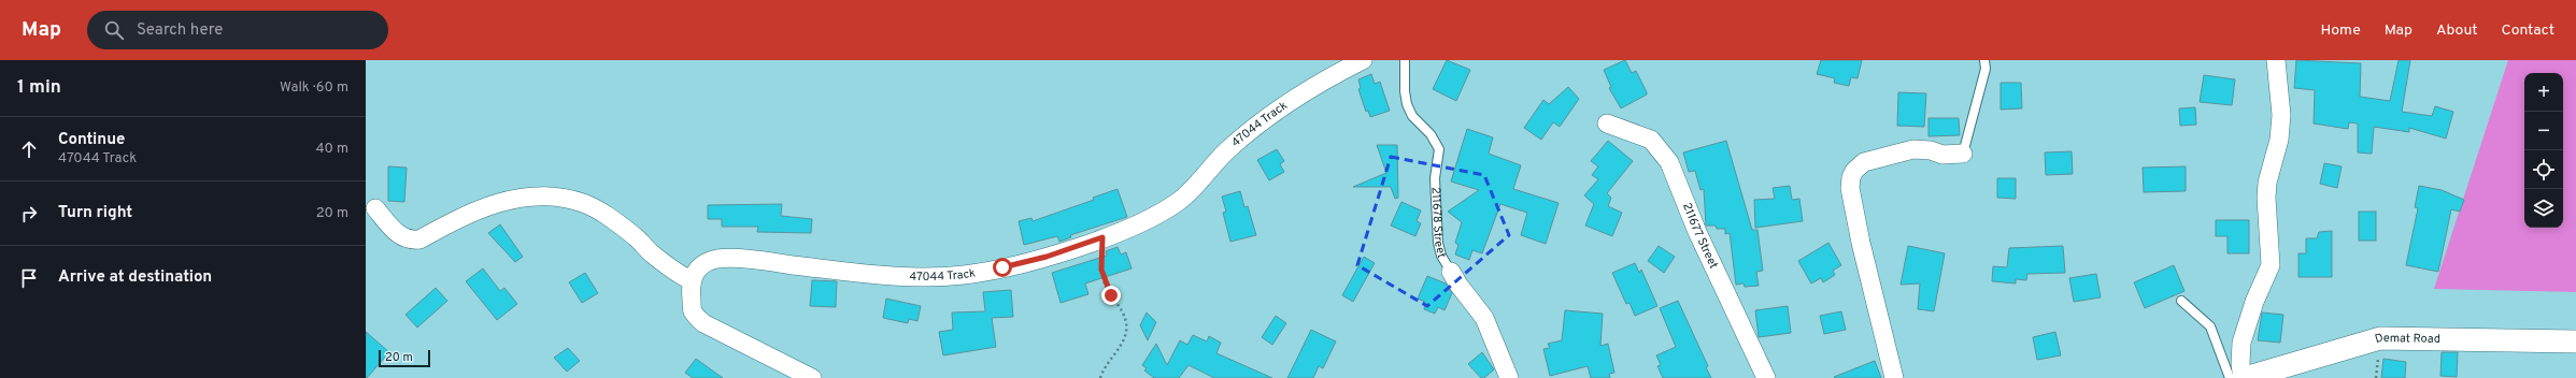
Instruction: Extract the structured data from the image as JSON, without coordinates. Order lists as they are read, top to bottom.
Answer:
{
  "streets": {
    "street": [
      "47044 Track",
      "211678 Street",
      "211677 Street",
      "Demat Road"
    ]
  },
  "scale_bar": "20 m",
  "page": {
    "header": "Map",
    "search": "Search here",
    "nav": [
      "Home",
      "Map",
      "About",
      "Contact"
    ],
    "heading": ["1 min", "Walk · 60 m"],
    "map_buttons": ["+", "−"],
    "list": [
      ["Continue", "47044 Track", "40 m"],
      ["Turn right", "20 m"],
      "Arrive at destination"
    ],
    "scale": "20 m"
  }
}
